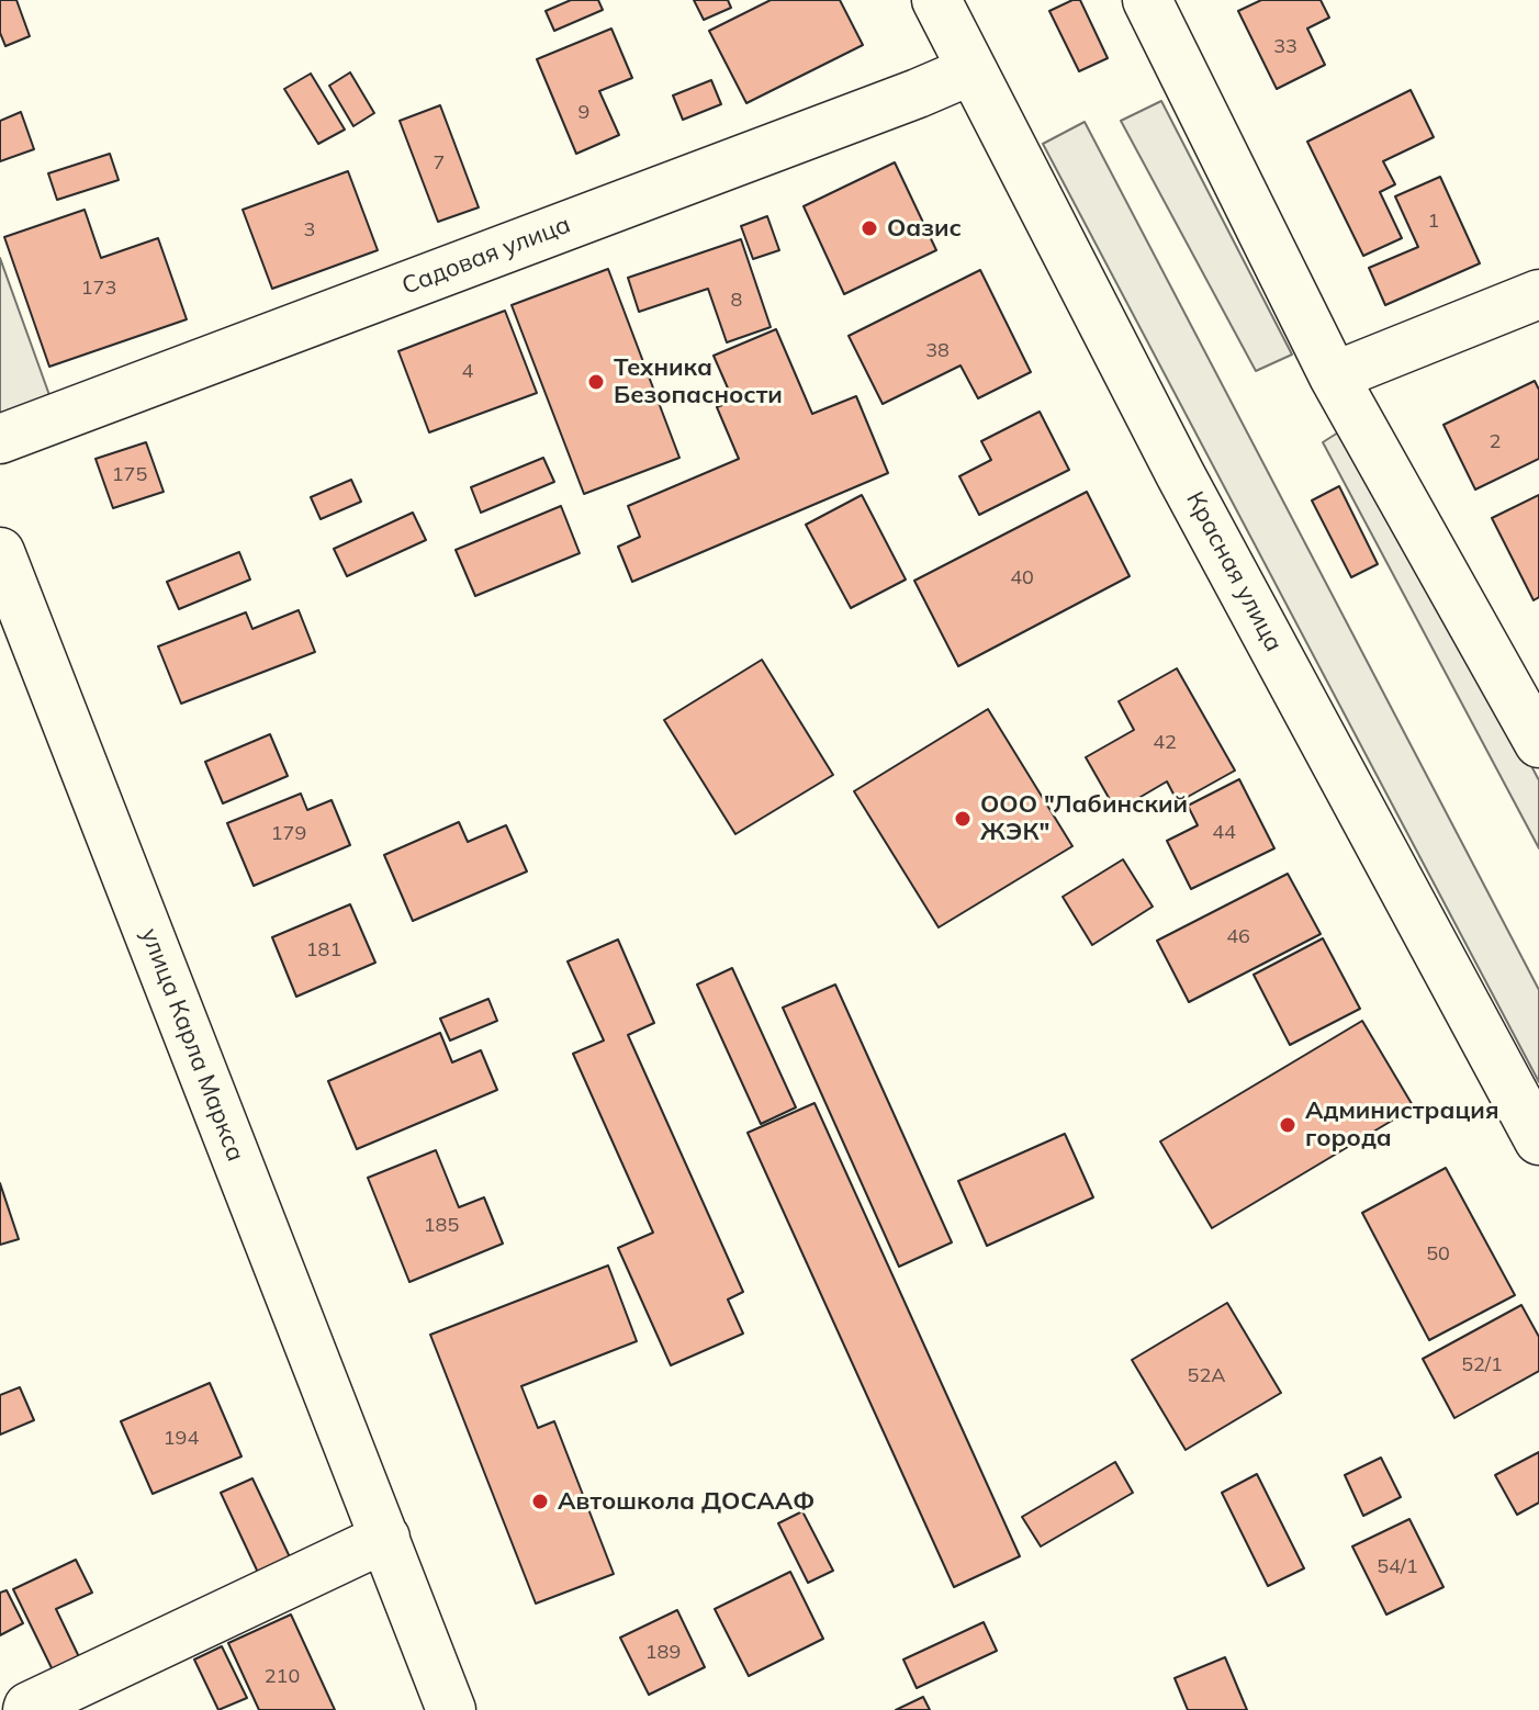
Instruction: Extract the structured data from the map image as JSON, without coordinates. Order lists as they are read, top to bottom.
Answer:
{
  "streets": {
    "street": ["Садовая улица", "Красная улица", "улица Карла Маркса"]
  },
  "crossings": [
    ["Садовая улица", "Красная улица"]
  ],
  "places": [
    "Оазис",
    "Техника Безопасности",
    "ООО \"Лабинский ЖЭК\"",
    "Администрация города",
    "Автошкола ДОСААФ"
  ],
  "house_numbers": [
    "33",
    "9",
    "7",
    "1",
    "3",
    "173",
    "8",
    "38",
    "4",
    "2",
    "175",
    "40",
    "42",
    "44",
    "179",
    "46",
    "181",
    "185",
    "50",
    "52/1",
    "52А",
    "194",
    "54/1",
    "189",
    "210"
  ]
}
